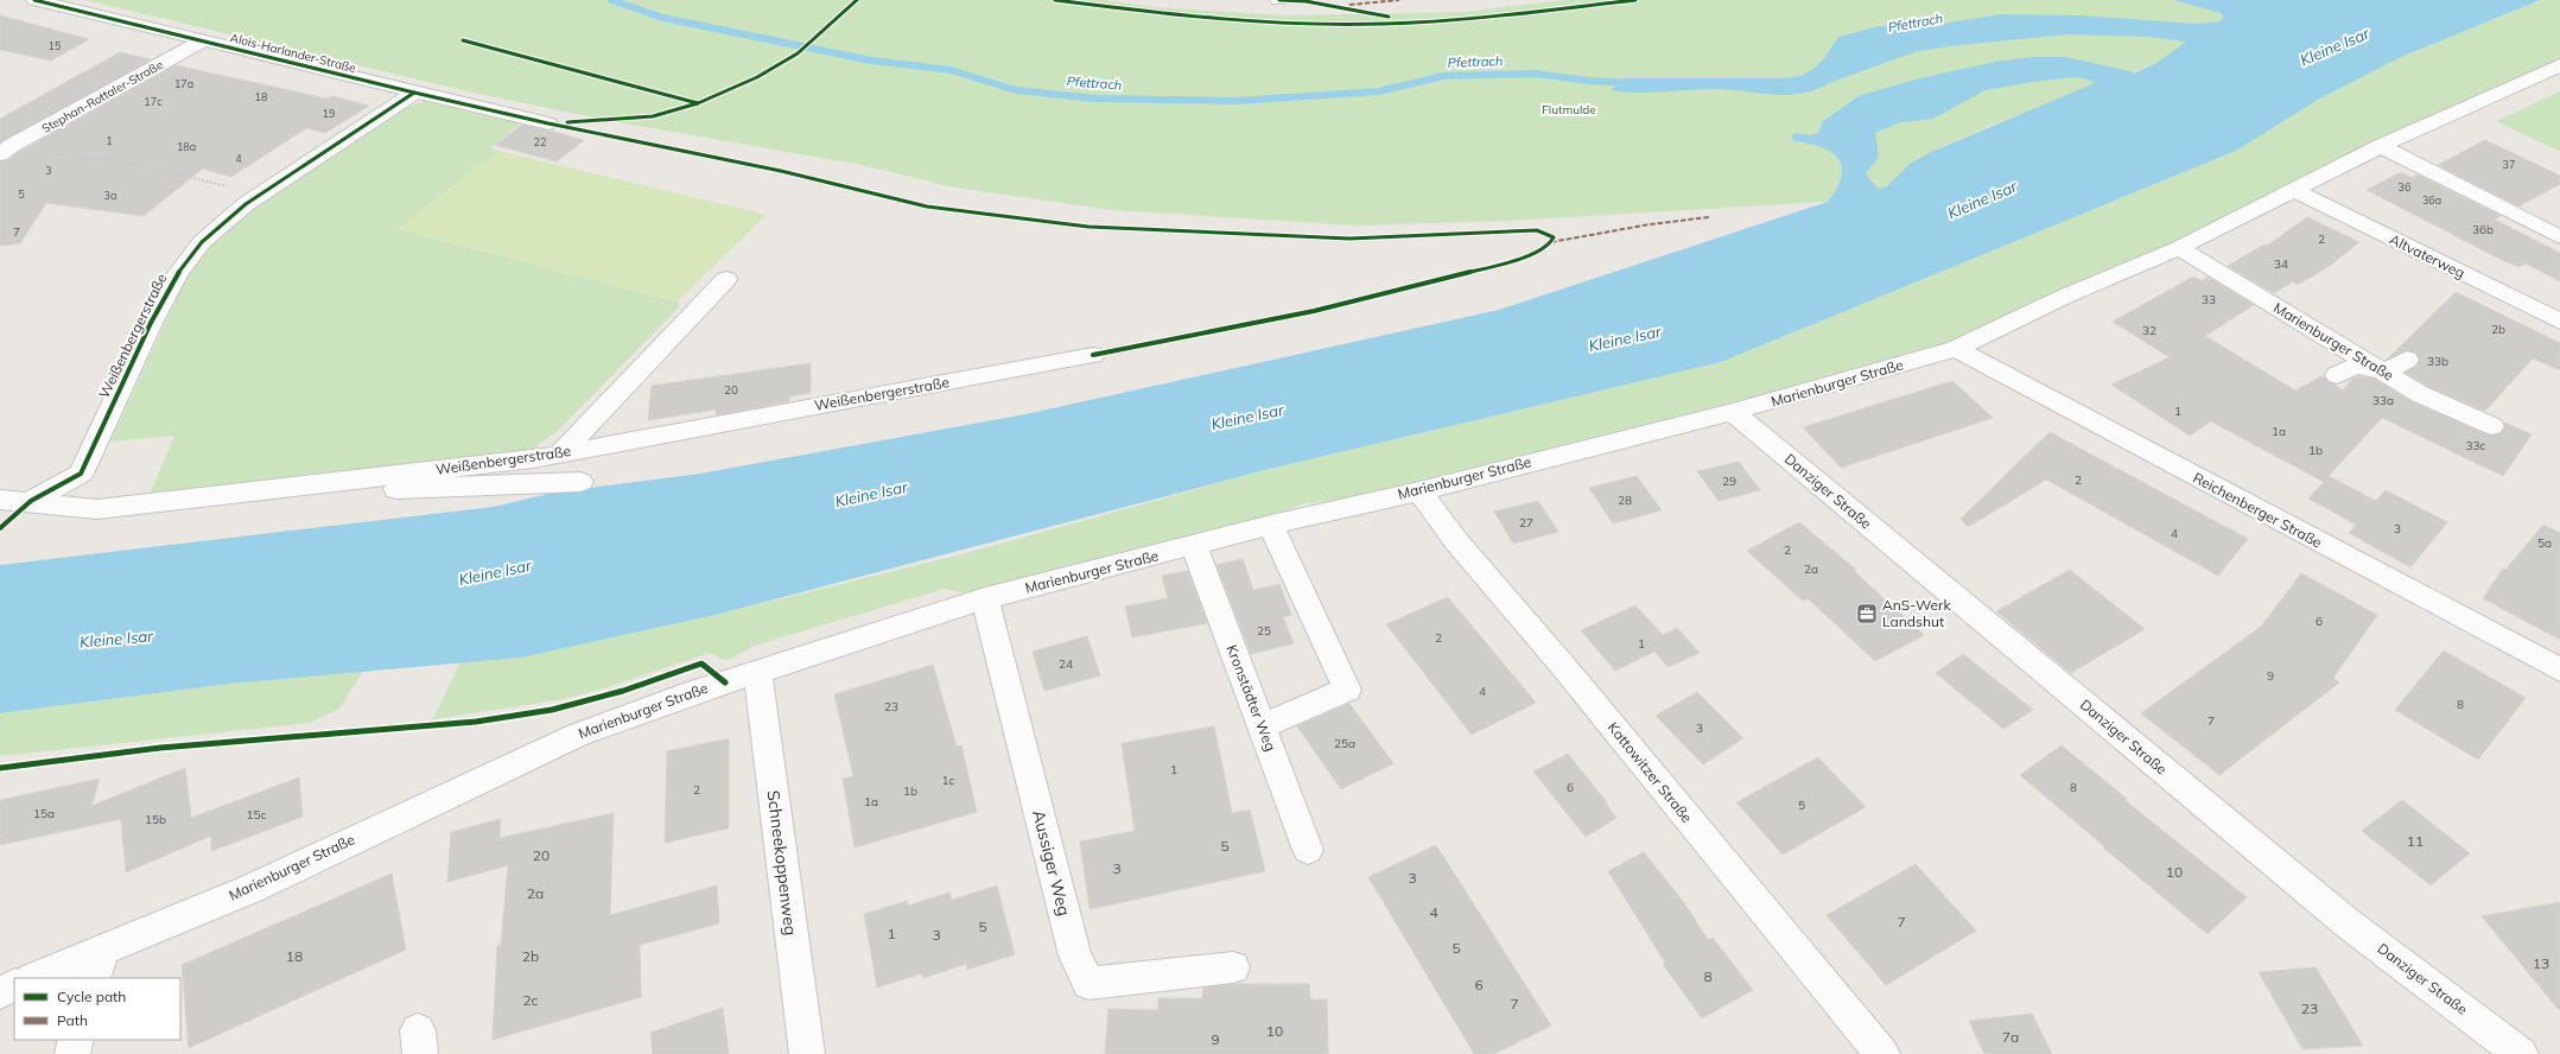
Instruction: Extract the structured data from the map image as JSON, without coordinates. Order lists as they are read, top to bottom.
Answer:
{
  "streets": {
    "street": [
      "Alois-Harlander-Straße",
      "Stephan-Rottaler-Straße",
      "Altvaterweg",
      "Weißenbergerstraße",
      "Marienburger Straße",
      "Danziger Straße",
      "Reichenberger Straße",
      "Kronstädter Weg",
      "Kattowitzer Straße",
      "Schneekoppenweg",
      "Aussiger Weg"
    ]
  },
  "crossings": [
    ["Alois-Harlander-Straße", "Stephan-Rottaler-Straße"],
    ["Alois-Harlander-Straße", "Weißenbergerstraße"],
    ["Altvaterweg", "Marienburger Straße"],
    ["Marienburger Straße", "Danziger Straße"],
    ["Marienburger Straße", "Reichenberger Straße"],
    ["Marienburger Straße", "Kronstädter Weg"],
    ["Marienburger Straße", "Kattowitzer Straße"],
    ["Marienburger Straße", "Schneekoppenweg"],
    ["Marienburger Straße", "Aussiger Weg"]
  ],
  "water": ["Pfettrach", "Kleine Isar"],
  "parks": ["Flutmulde"],
  "places": {
    "office": ["AnS-Werk Landshut"]
  },
  "house_numbers": [
    "15",
    "17a",
    "18",
    "17c",
    "19",
    "1",
    "22",
    "18a",
    "4",
    "37",
    "3",
    "36",
    "5",
    "3a",
    "36a",
    "36b",
    "7",
    "2",
    "34",
    "33",
    "2b",
    "32",
    "33b",
    "20",
    "33a",
    "1",
    "1a",
    "33c",
    "1b",
    "2",
    "29",
    "28",
    "27",
    "3",
    "4",
    "5a",
    "2",
    "2a",
    "6",
    "25",
    "2",
    "1",
    "24",
    "9",
    "4",
    "8",
    "23",
    "7",
    "3",
    "25a",
    "1",
    "1c",
    "6",
    "8",
    "2",
    "1b",
    "1a",
    "5",
    "15a",
    "15c",
    "15b",
    "11",
    "5",
    "20",
    "3",
    "10",
    "3",
    "2a",
    "4",
    "7",
    "5",
    "1",
    "3",
    "5",
    "18",
    "2b",
    "13",
    "8",
    "6",
    "2c",
    "7",
    "23",
    "10",
    "7a",
    "9"
  ],
  "legend": ["Cycle path", "Path"]
}
